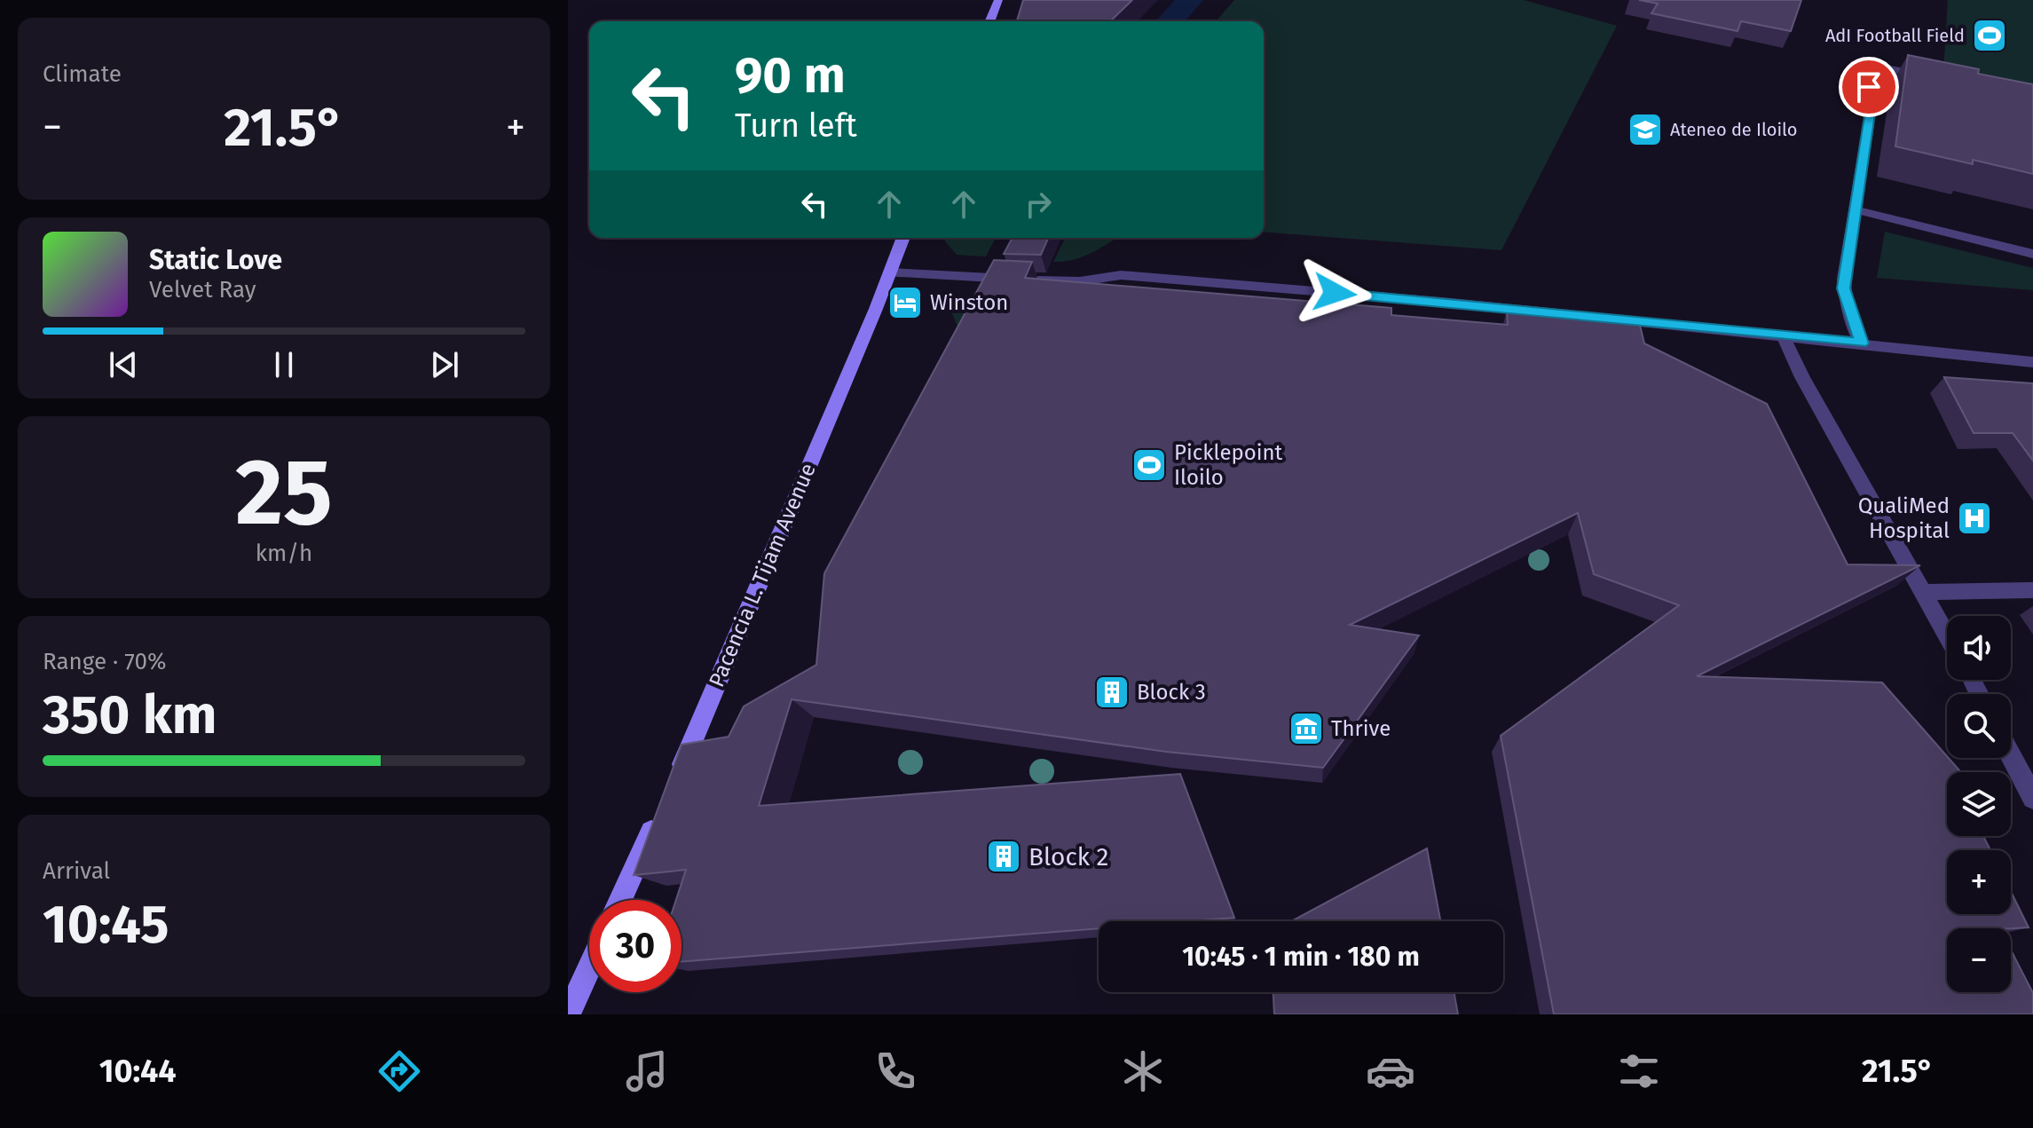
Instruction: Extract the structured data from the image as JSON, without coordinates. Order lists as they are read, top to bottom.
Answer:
{
  "streets": {
    "street": ["Pacencia L. Tijam Avenue"]
  },
  "places": {
    "sports": ["AdI Football Field", "Picklepoint Iloilo"],
    "school or university": ["Ateneo de Iloilo"],
    "hotel": ["Winston"],
    "hospital": ["QualiMed Hospital"],
    "building": ["Block 3", "Block 2"],
    "museum": ["Thrive"]
  },
  "page": {
    "tile": [
      "Climate",
      ["25", "km/h"],
      ["Range · 70%", "350 km"],
      ["Arrival", "10:45"]
    ],
    "turn": ["90 m", "Turn left"],
    "heat": ["−", "21.5°", "+"],
    "song": ["Static Love", "Velvet Ray"],
    "map_buttons": ["+", "−"],
    "limit": "30",
    "trip": "10:45 · 1 min · 180 m",
    "tabs": ["10:44", "21.5°"]
  }
}
